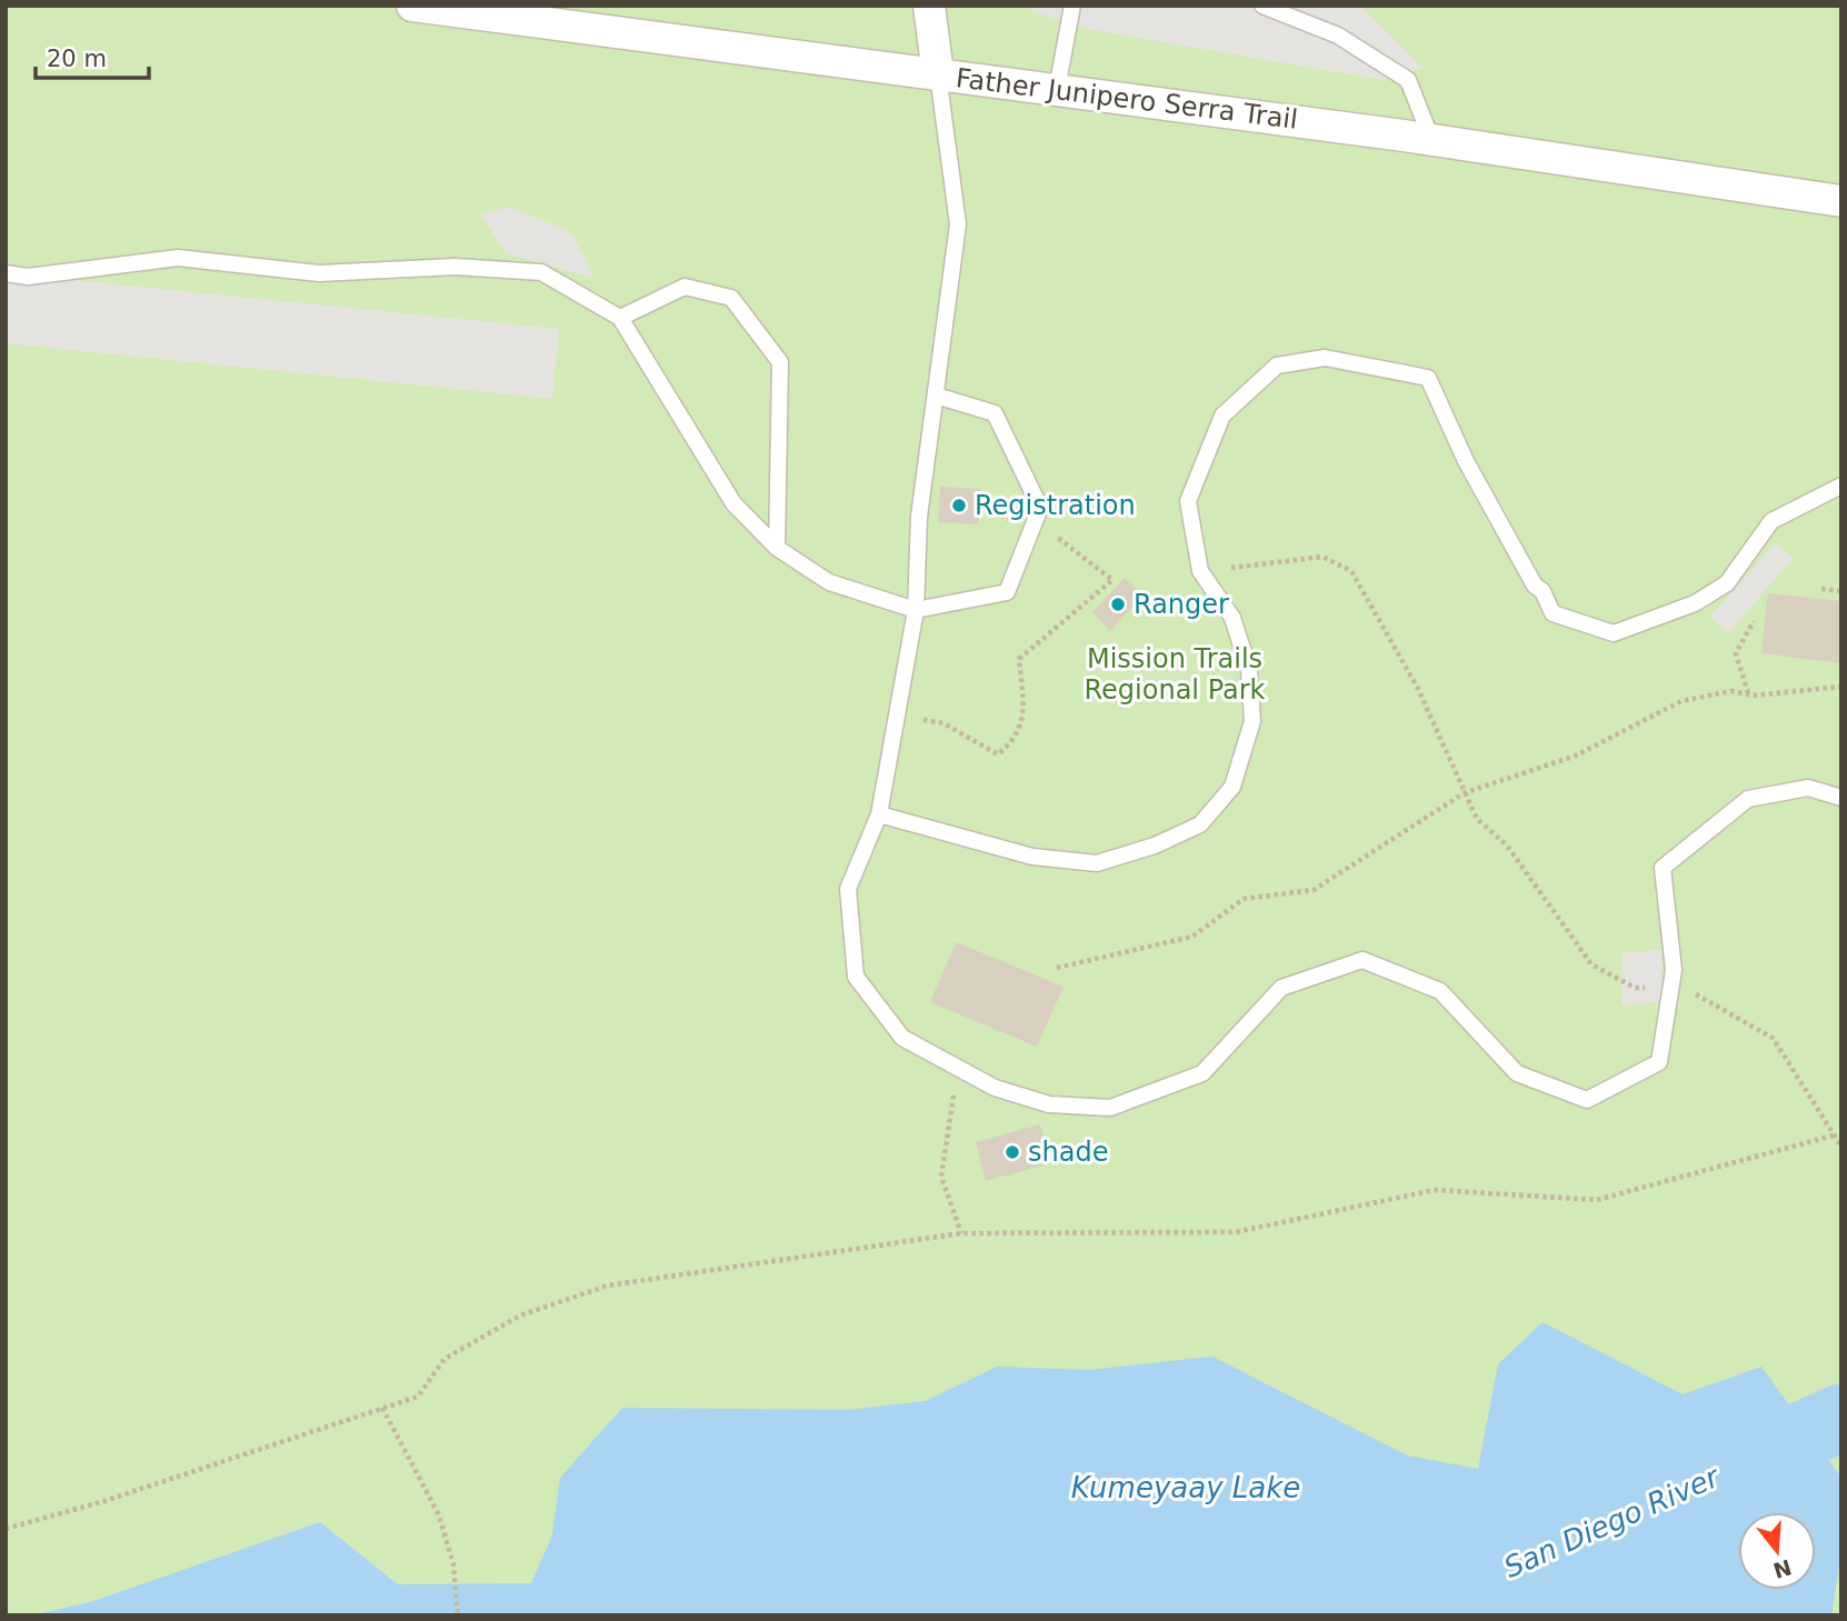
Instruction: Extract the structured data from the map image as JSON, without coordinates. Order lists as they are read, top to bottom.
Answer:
{
  "streets": {
    "street": ["Father Junipero Serra Trail"]
  },
  "water": ["Kumeyaay Lake", "San Diego River"],
  "parks": ["Mission Trails Regional Park"],
  "places": ["Registration", "Ranger", "shade"],
  "scale_bar": "20 m",
  "north": "bottom"
}
